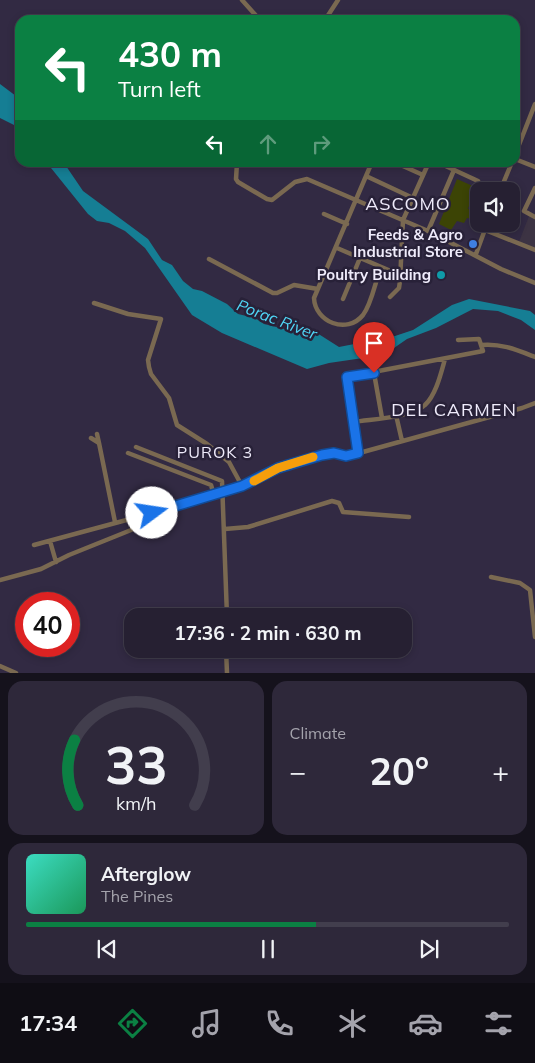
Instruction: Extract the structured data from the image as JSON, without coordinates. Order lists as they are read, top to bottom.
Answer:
{
  "districts": ["ASCOMO", "DEL CARMEN", "PUROK 3"],
  "water": ["Porac River"],
  "places": ["Feeds & Agro Industrial Store", "Poultry Building"],
  "page": {
    "turn": ["430 m", "Turn left"],
    "limit": "40",
    "trip": "17:36 · 2 min · 630 m",
    "tile": "Climate",
    "heat": ["−", "20°", "+"],
    "song": ["Afterglow", "The Pines"],
    "tabs": "17:34",
    "gauge": ["33", "km/h"]
  }
}
